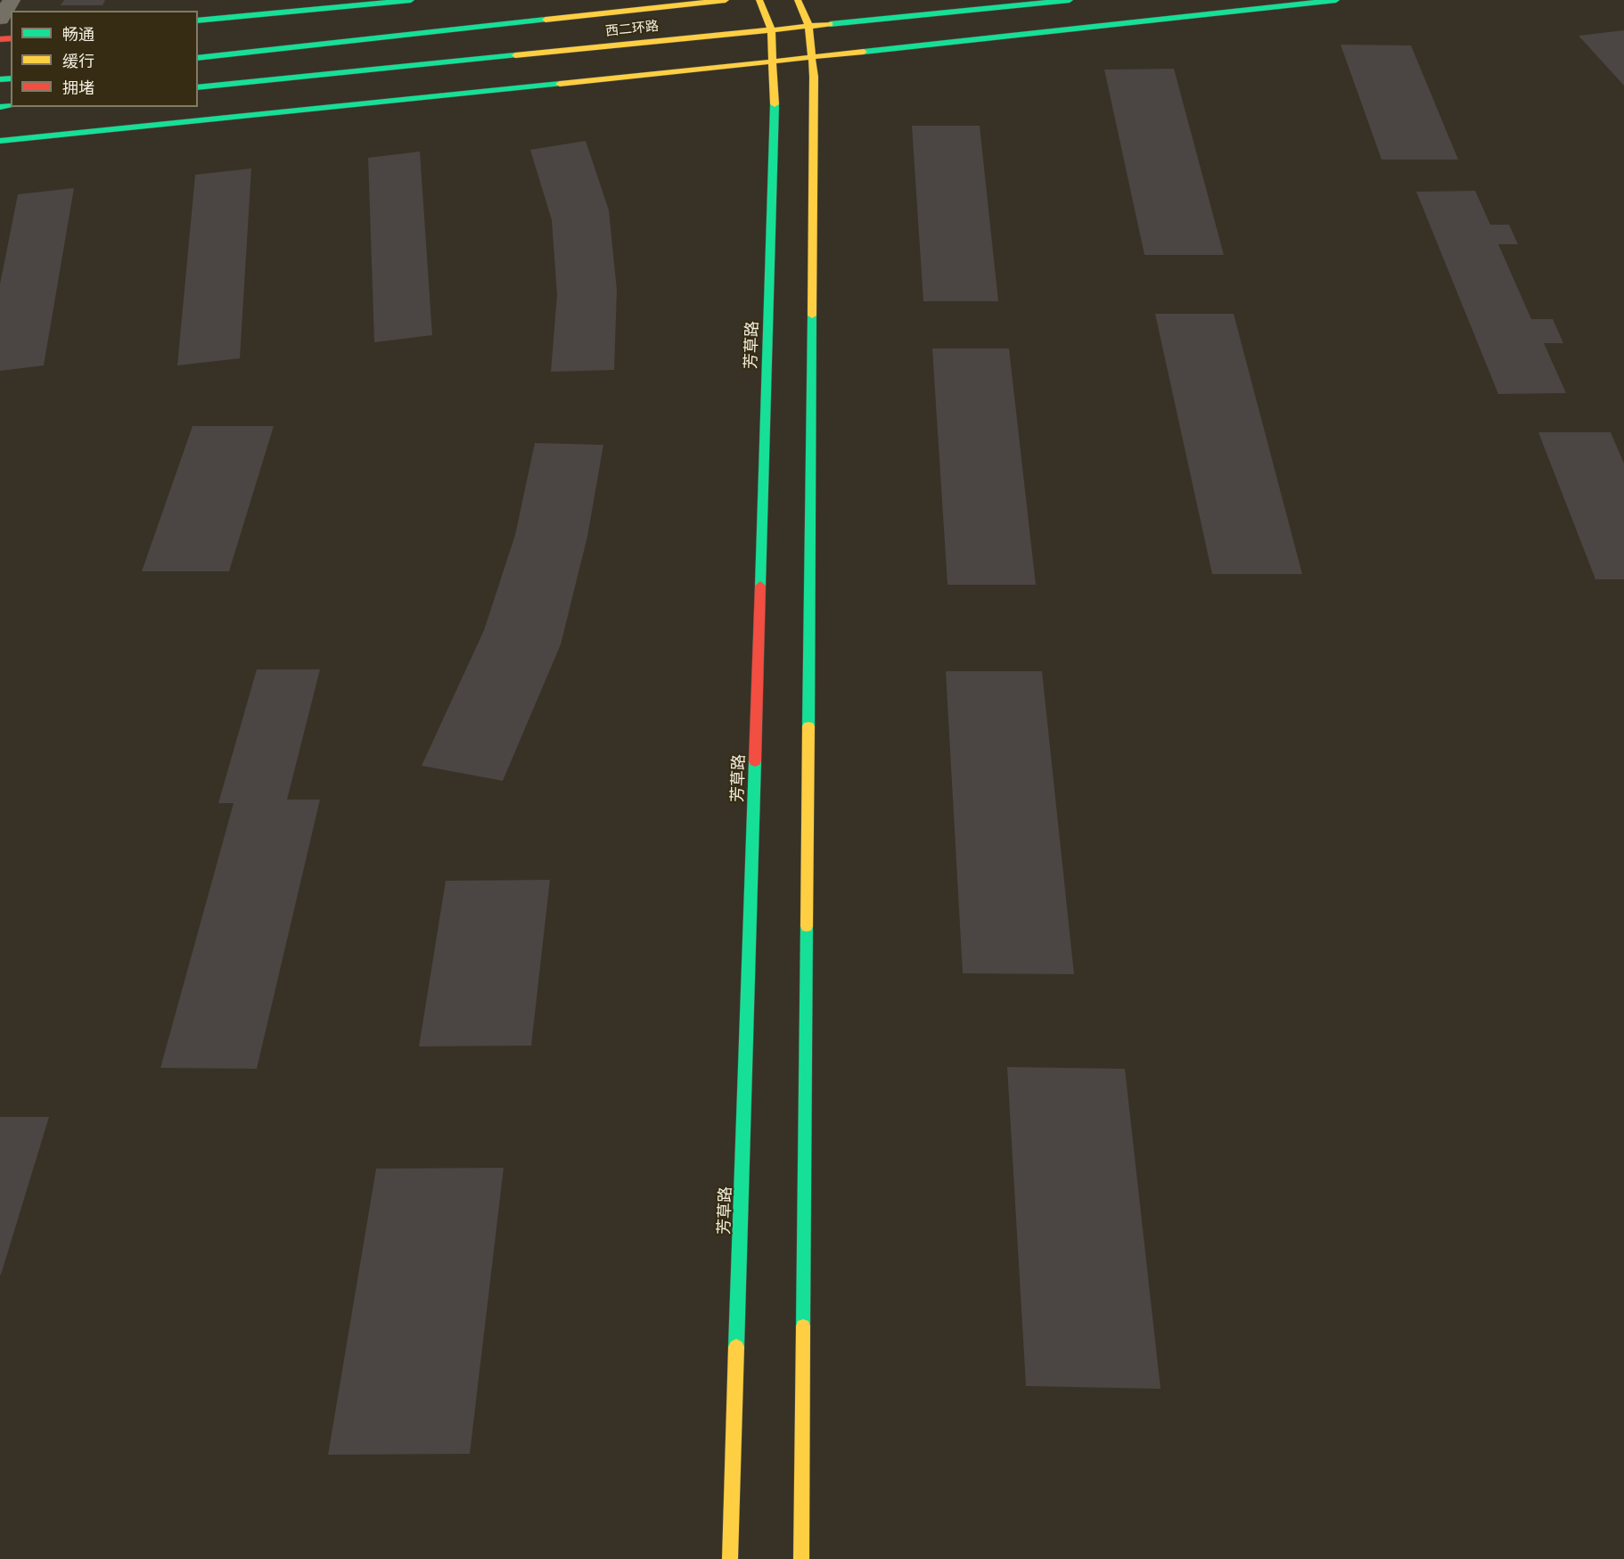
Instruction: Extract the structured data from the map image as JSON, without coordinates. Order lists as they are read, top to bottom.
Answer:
{
  "streets": {
    "street": ["西二环路", "芳草路"]
  },
  "crossings": [
    ["西二环路", "芳草路"]
  ],
  "legend": ["畅通", "缓行", "拥堵"]
}
